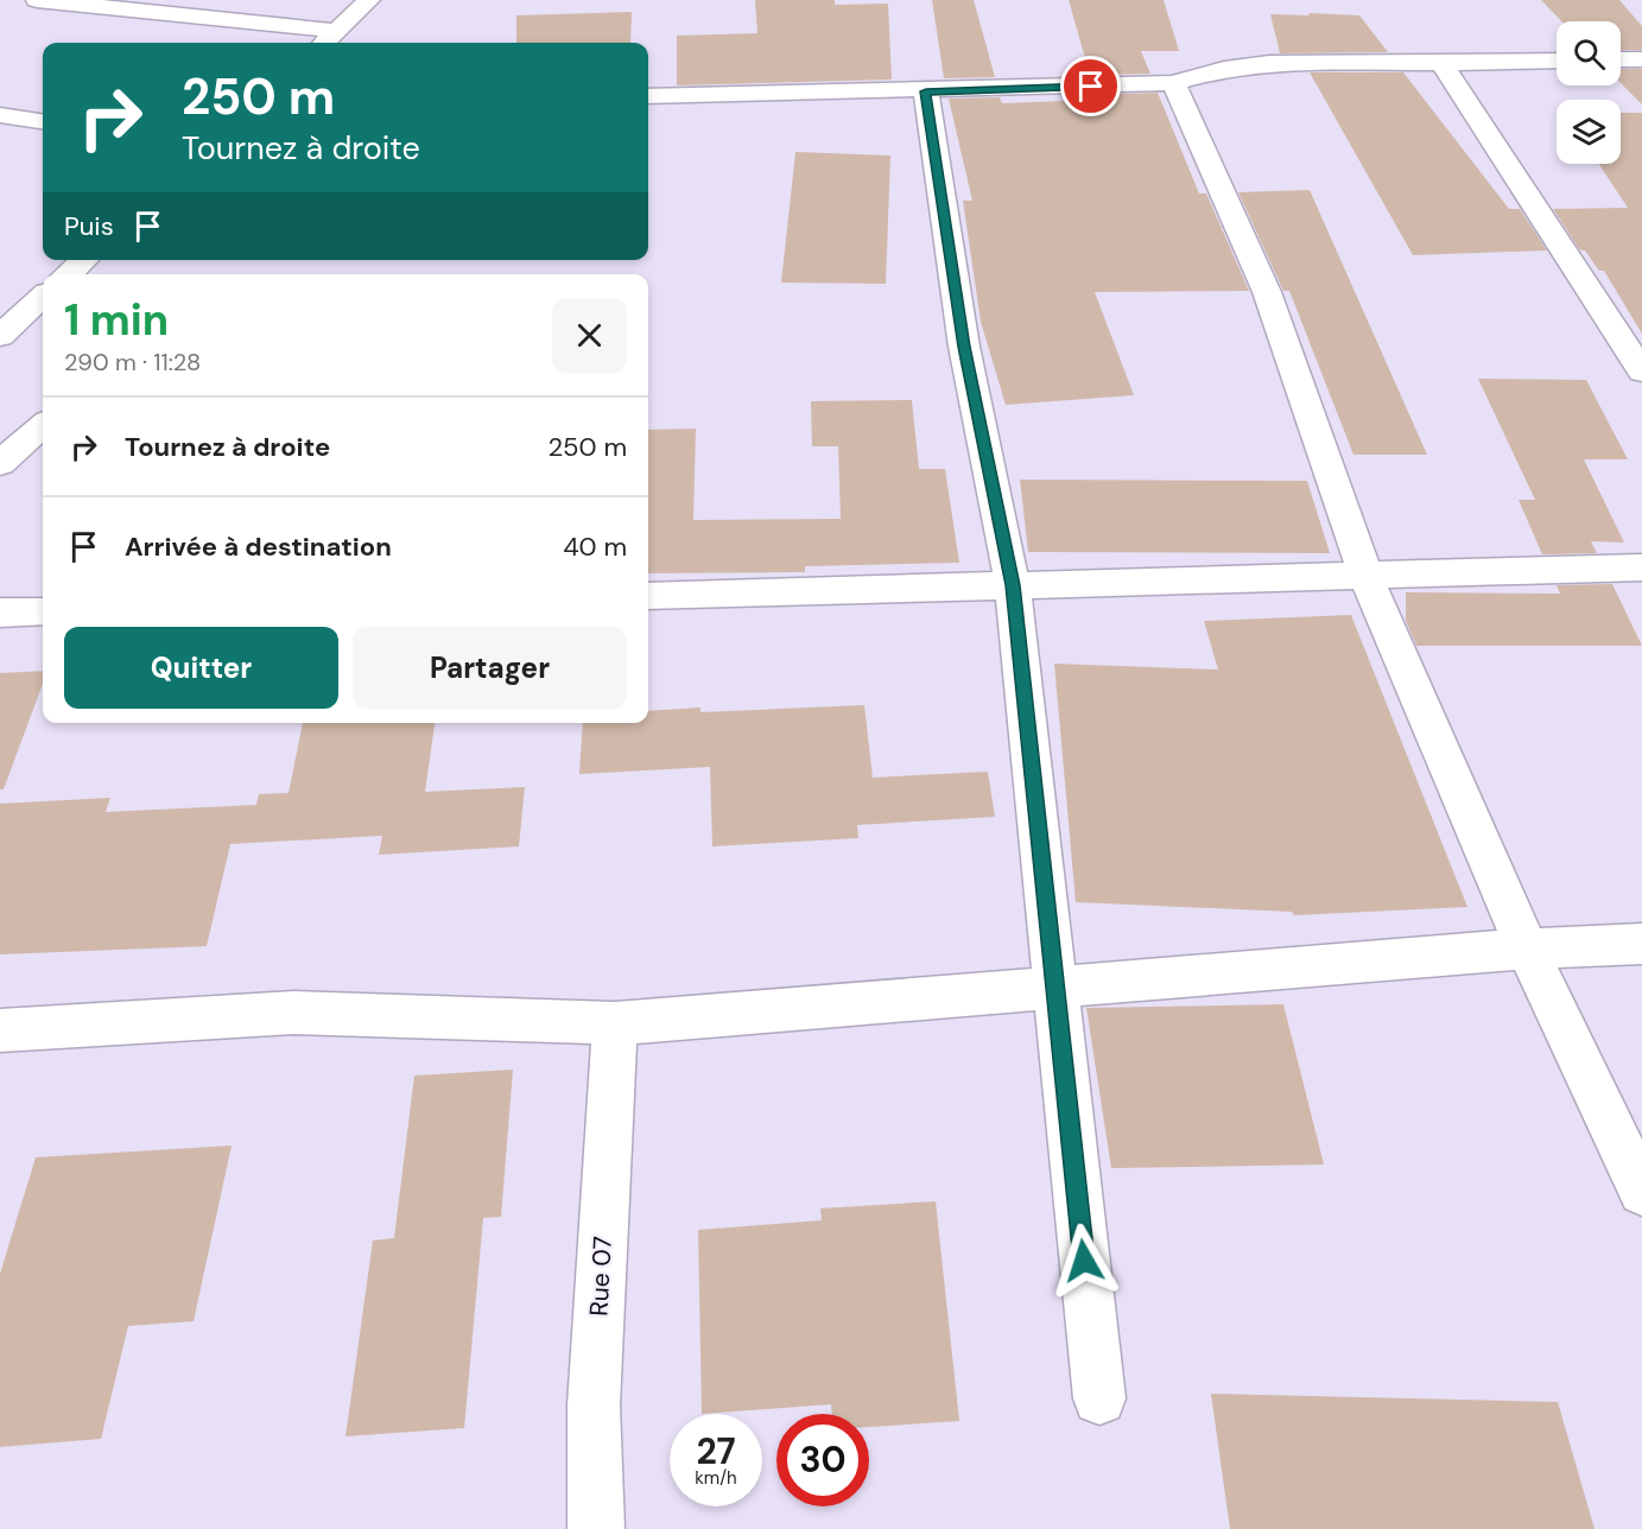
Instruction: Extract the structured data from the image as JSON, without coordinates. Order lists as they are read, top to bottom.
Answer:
{
  "streets": {
    "street": ["Rue 07"]
  },
  "page": {
    "turn": ["250 m", "Tournez à droite"],
    "then": "Puis",
    "heading": ["1 min", "290 m · 11:28"],
    "list": [
      {
        "name": "Tournez à droite",
        "value": "250 m"
      },
      {
        "name": "Arrivée à destination",
        "value": "40 m"
      }
    ],
    "buttons": ["Quitter", "Partager"],
    "speed": "27 km/h",
    "limit": "30"
  }
}
